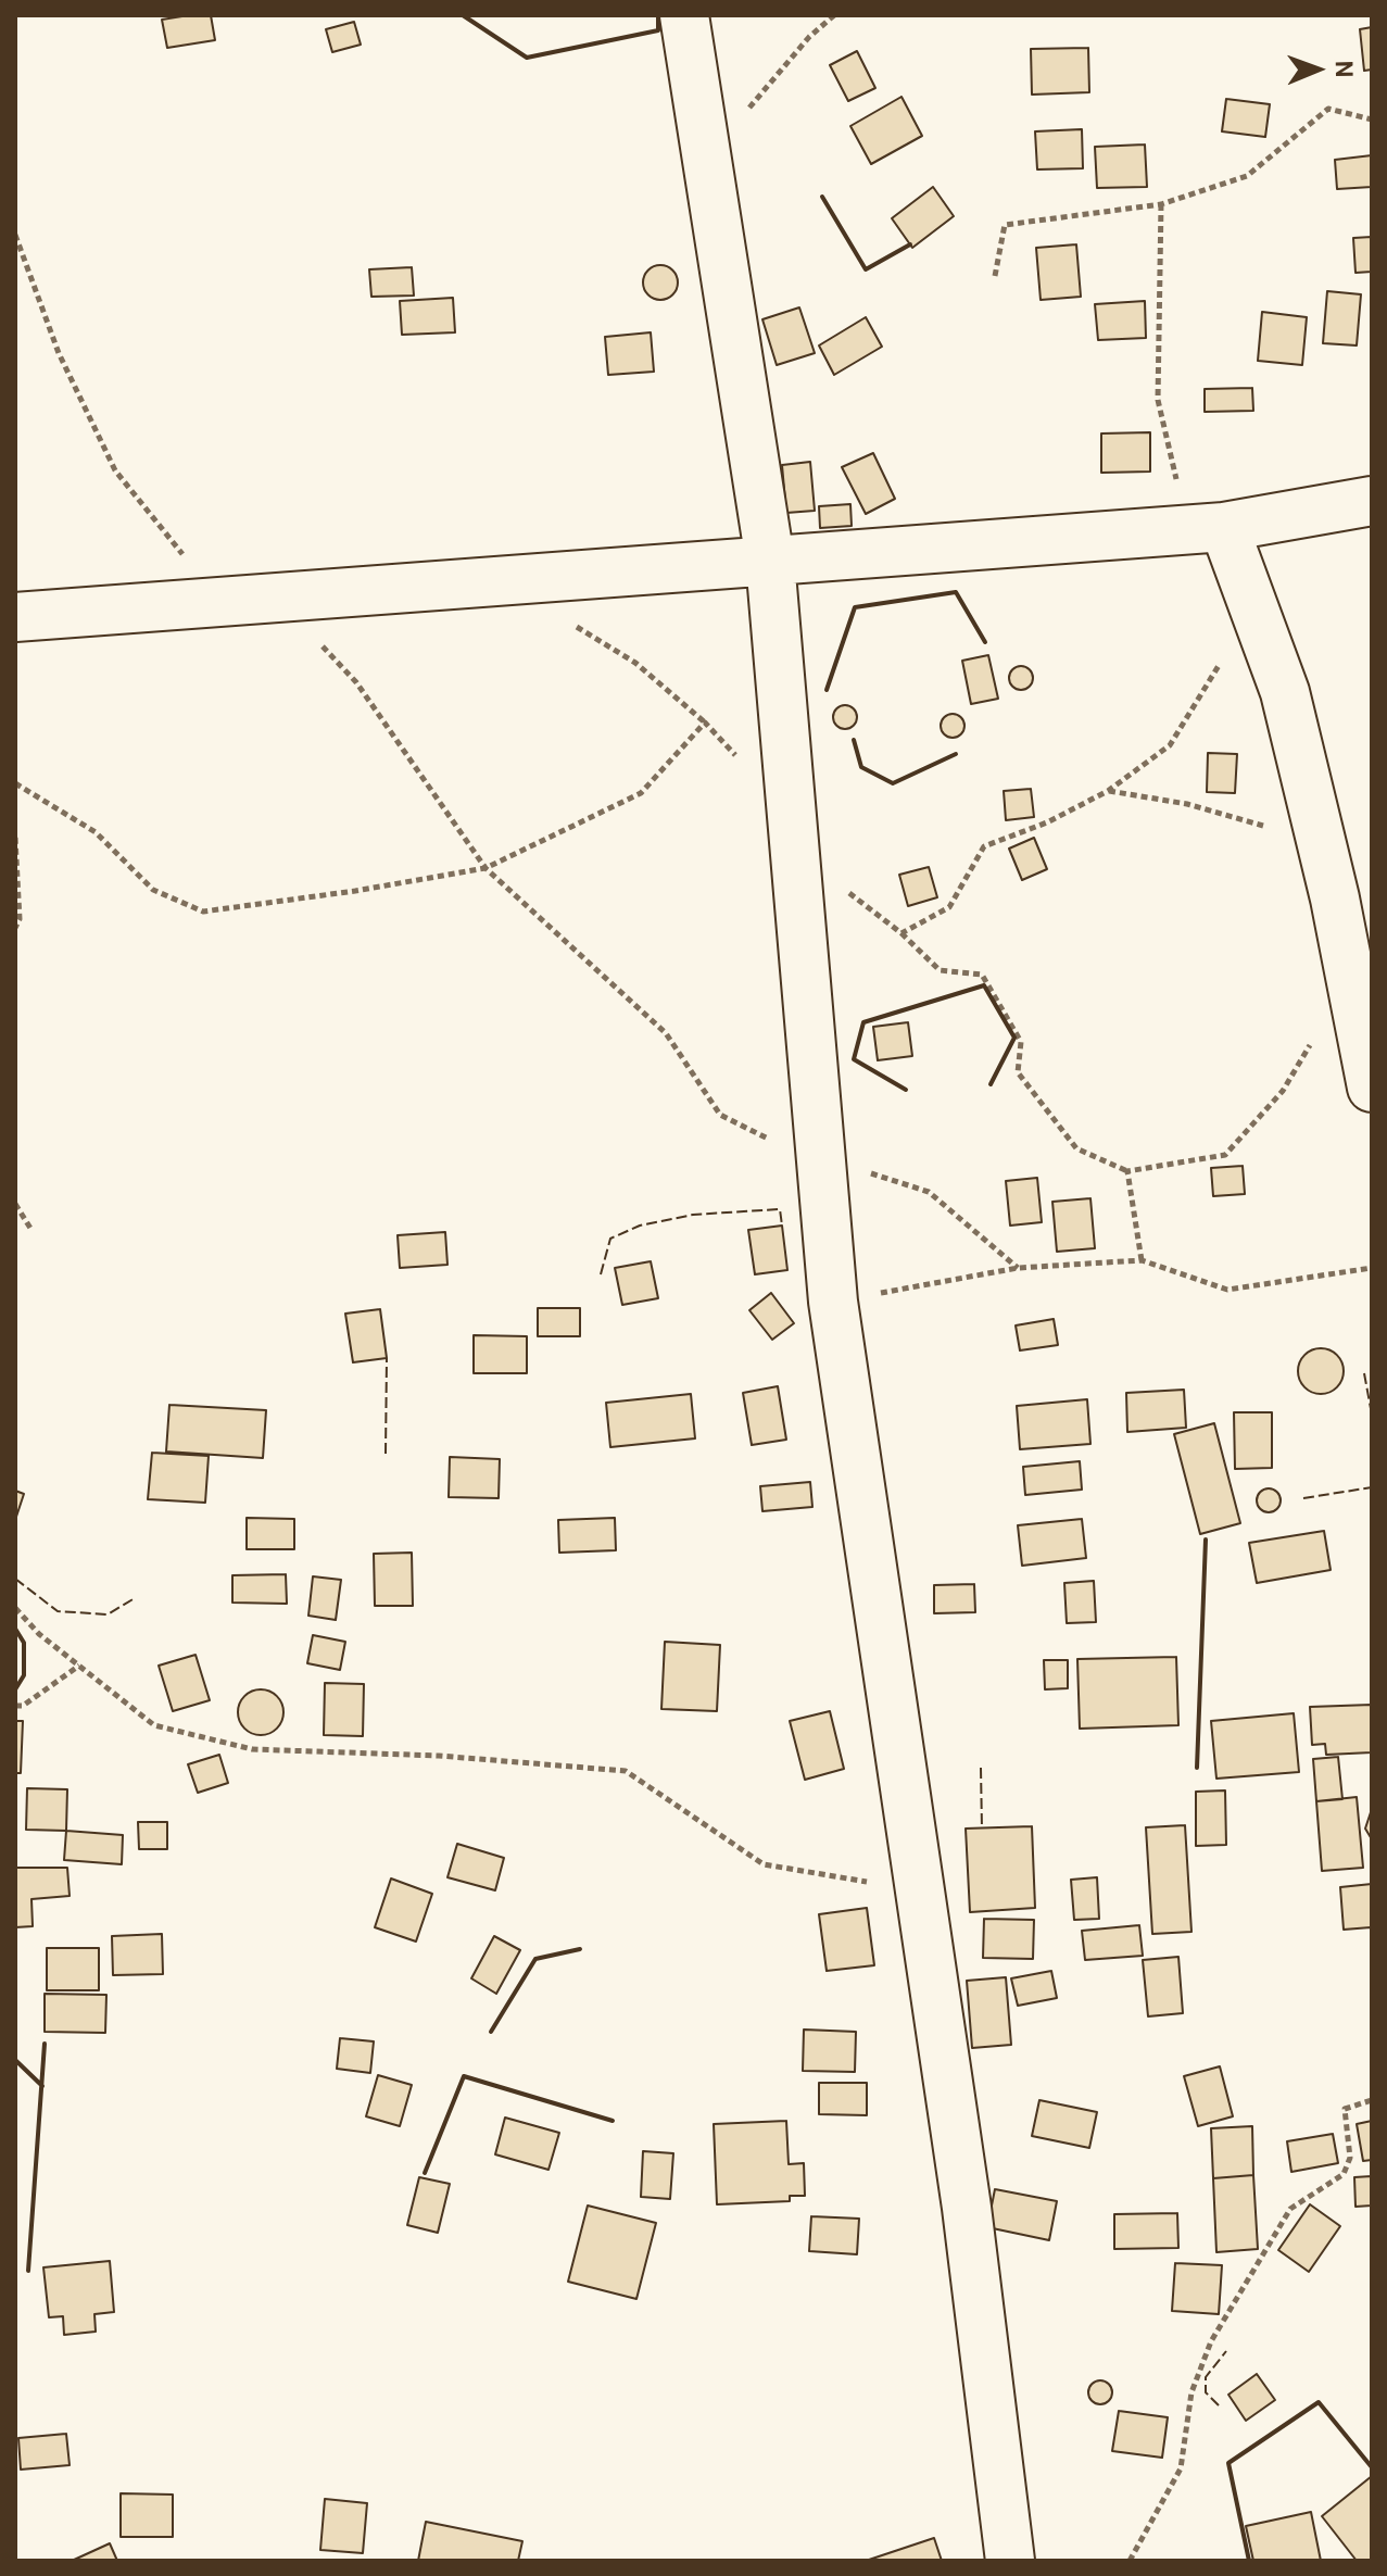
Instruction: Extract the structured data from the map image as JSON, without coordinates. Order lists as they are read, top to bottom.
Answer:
{
  "north": "right"
}
